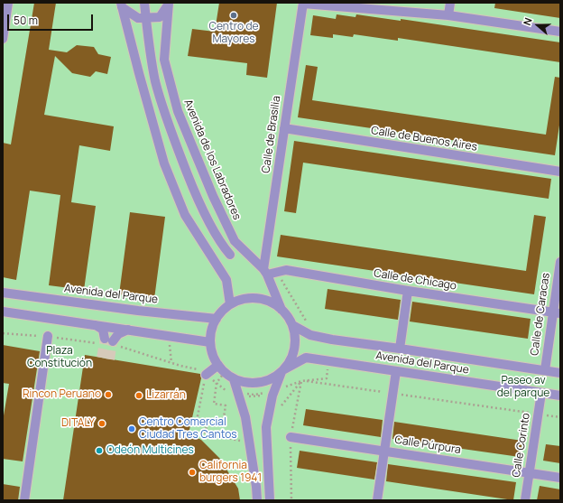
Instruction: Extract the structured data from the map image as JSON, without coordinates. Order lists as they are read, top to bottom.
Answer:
{
  "streets": {
    "street": [
      "Calle de Brasilia",
      "Calle de Buenos Aires",
      "Avenida de los Labradores",
      "Calle de Chicago",
      "Avenida del Parque",
      "Calle de Caracas",
      "Calle Púrpura",
      "Calle Corinto"
    ]
  },
  "crossings": [
    ["Calle de Brasilia", "Calle de Buenos Aires"],
    ["Calle de Brasilia", "Avenida de los Labradores"],
    ["Calle de Brasilia", "Calle de Chicago"],
    ["Avenida de los Labradores", "Calle de Chicago"],
    ["Avenida de los Labradores", "Avenida del Parque"],
    ["Calle de Chicago", "Calle de Caracas"],
    ["Avenida del Parque", "Calle de Caracas"],
    ["Avenida del Parque", "Calle Corinto"],
    ["Calle Púrpura", "Calle Corinto"]
  ],
  "parks": ["Plaza Constitución", "Paseo av del parque"],
  "places": [
    "Centro de Mayores",
    "Rincon Peruano",
    "Lizarrán",
    "DITALY",
    "Centro Comercial Ciudad Tres Cantos",
    "Odeón Multicines",
    "California burgers 1941"
  ],
  "scale_bar": "50 m",
  "north": "left"
}
